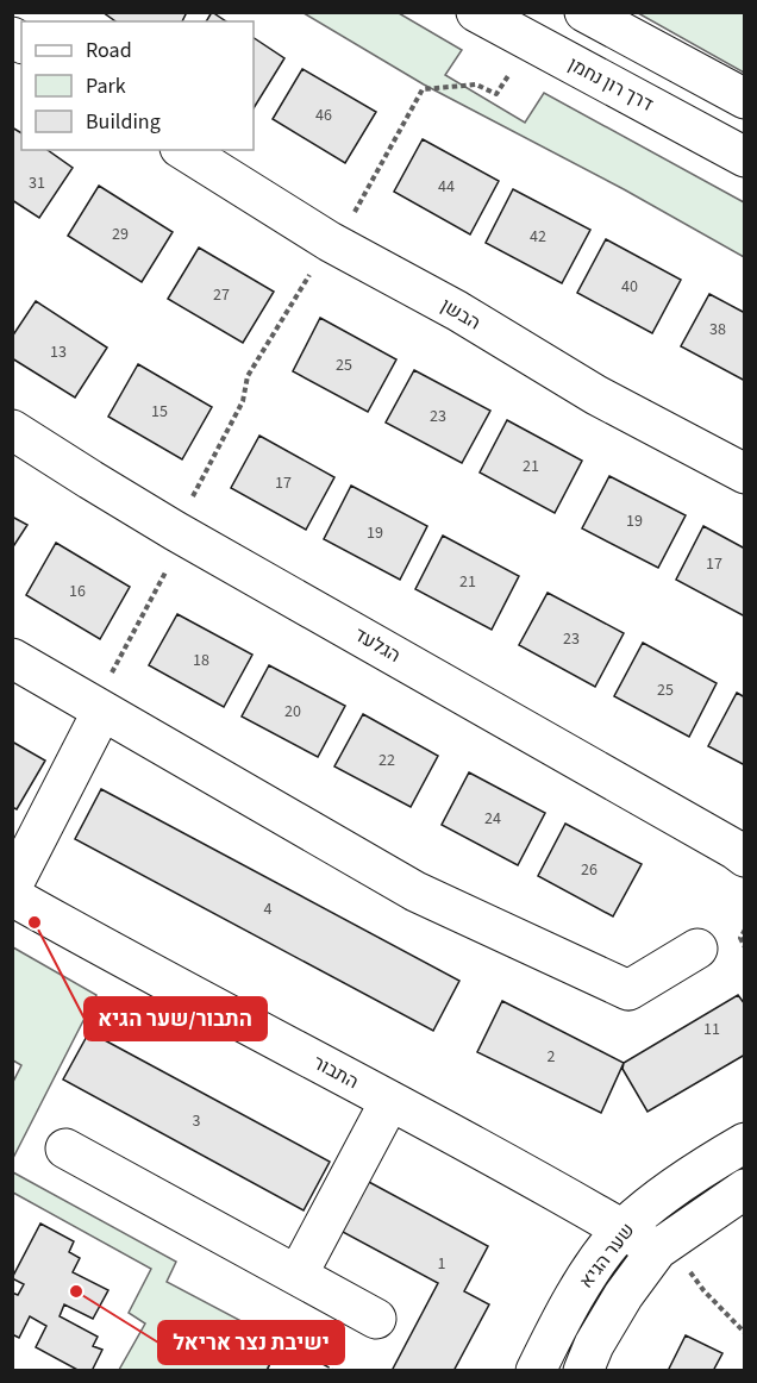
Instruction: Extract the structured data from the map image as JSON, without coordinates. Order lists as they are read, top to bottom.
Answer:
{
  "streets": {
    "street": [
      "דרך רון נחמן",
      "הבשן",
      "הגלעד",
      "התבור",
      "שער הגיא"
    ]
  },
  "crossings": [
    ["התבור", "שער הגיא"]
  ],
  "places": ["התבור/שער הגיא", "ישיבת נצר אריאל"],
  "house_numbers": [
    "46",
    "31",
    "44",
    "29",
    "42",
    "40",
    "27",
    "38",
    "13",
    "25",
    "15",
    "23",
    "21",
    "17",
    "19",
    "19",
    "17",
    "21",
    "16",
    "23",
    "18",
    "25",
    "20",
    "22",
    "24",
    "26",
    "4",
    "11",
    "2",
    "3",
    "1"
  ],
  "legend": ["Road", "Park", "Building"]
}
